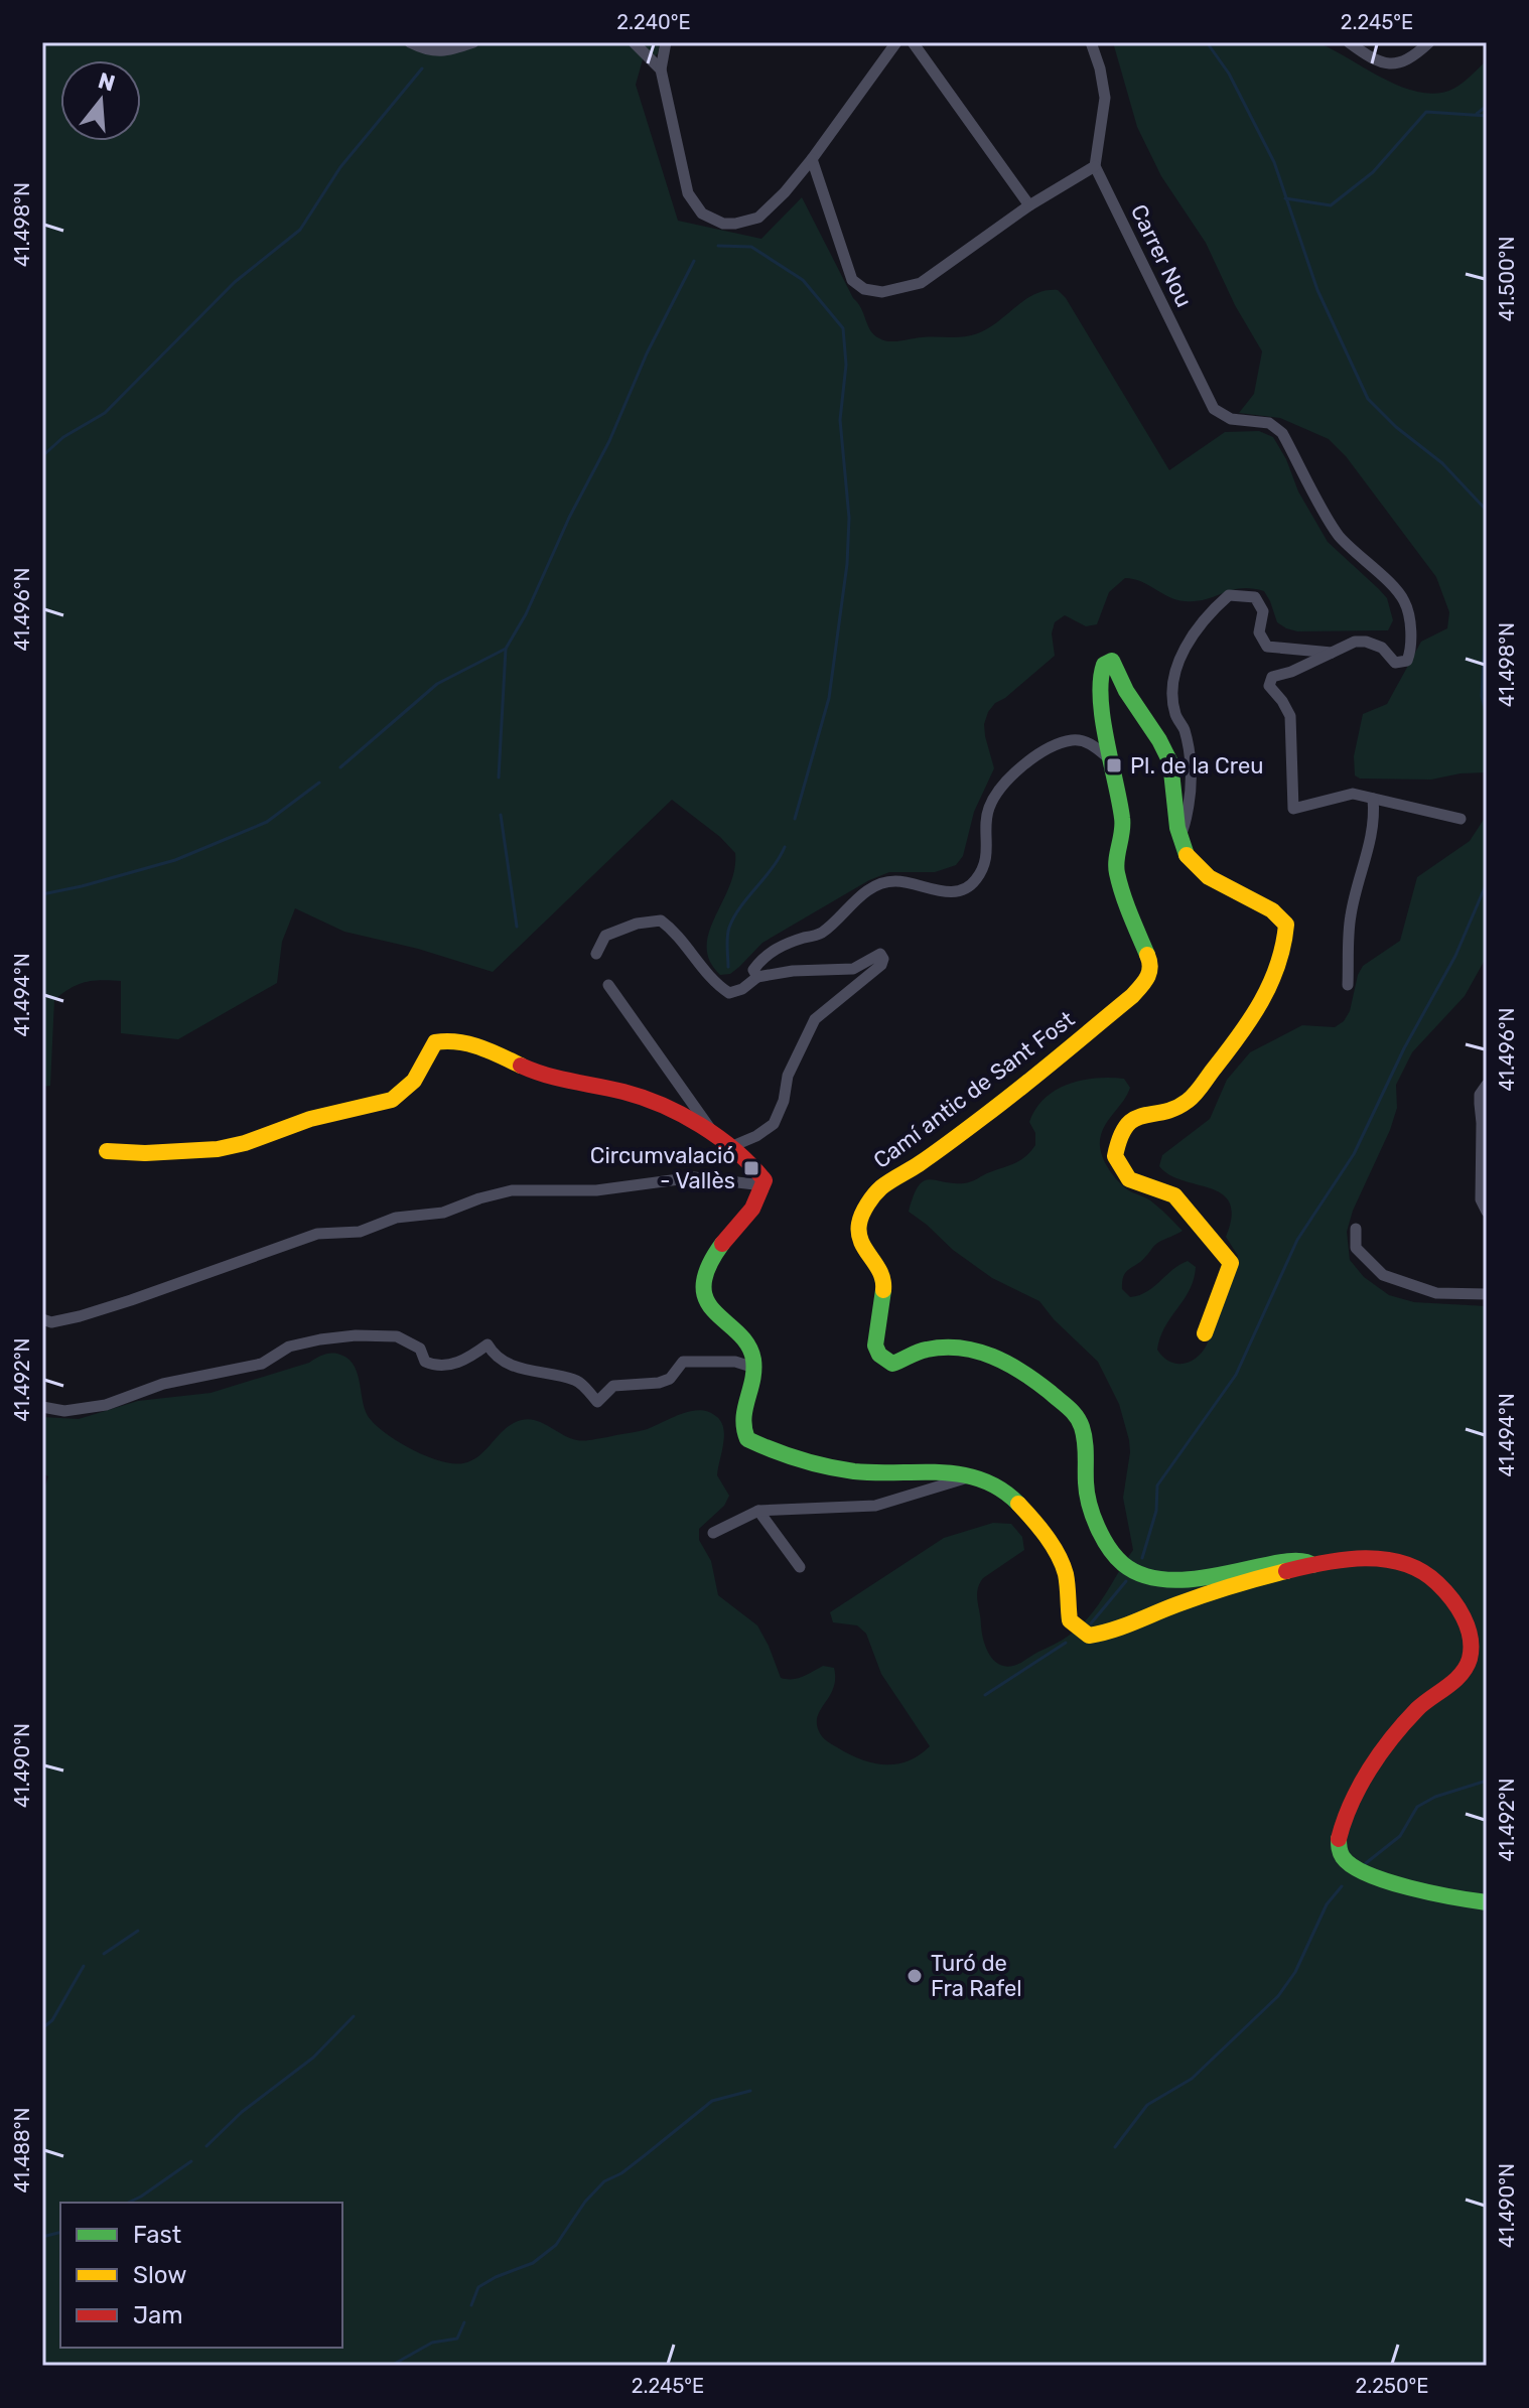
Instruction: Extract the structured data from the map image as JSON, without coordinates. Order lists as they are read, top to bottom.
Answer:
{
  "streets": {
    "street": ["Carrer Nou", "Camí antic de Sant Fost"]
  },
  "places": {
    "transit": ["Pl. de la Creu", "Circumvalació - Vallès"],
    "other": ["Turó de Fra Rafel"]
  },
  "legend": ["Fast", "Slow", "Jam"],
  "north": "top",
  "coordinates": [
    "2.240°E",
    "2.245°E",
    "41.498°N",
    "41.500°N",
    "41.496°N",
    "41.494°N",
    "41.492°N",
    "41.490°N",
    "41.488°N",
    "2.250°E"
  ]
}
